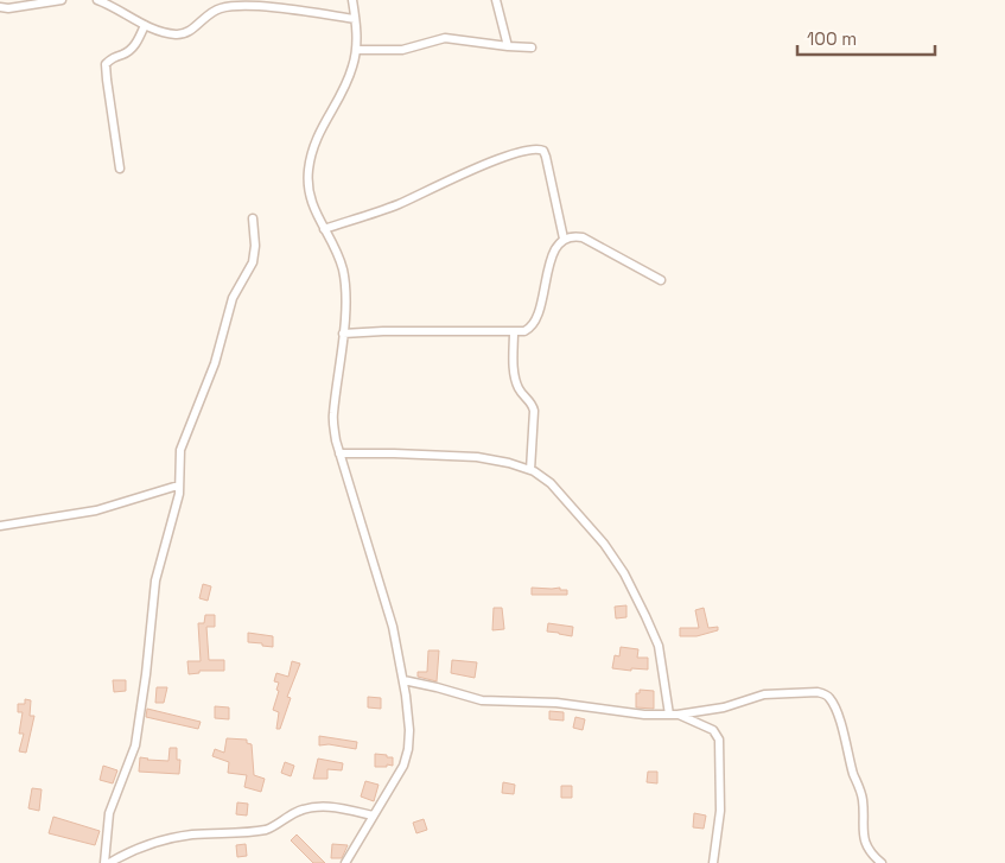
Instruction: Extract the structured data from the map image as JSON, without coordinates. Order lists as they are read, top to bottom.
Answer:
{
  "scale_bar": "100 m"
}
